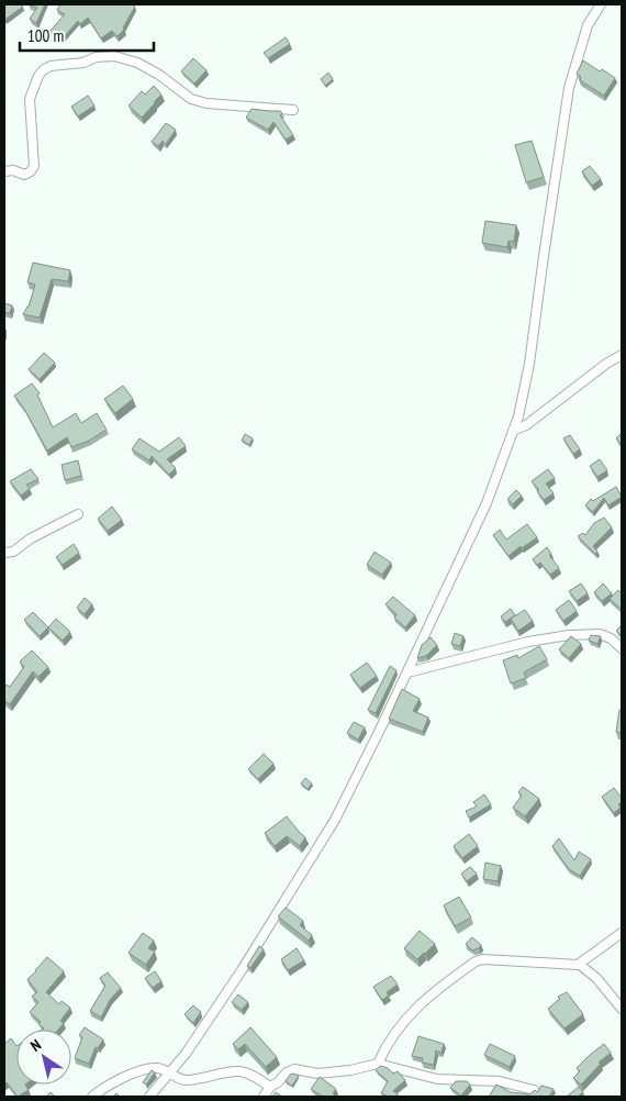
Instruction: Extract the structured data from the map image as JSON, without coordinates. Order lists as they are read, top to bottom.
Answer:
{
  "scale_bar": "100 m",
  "north": "top left"
}
